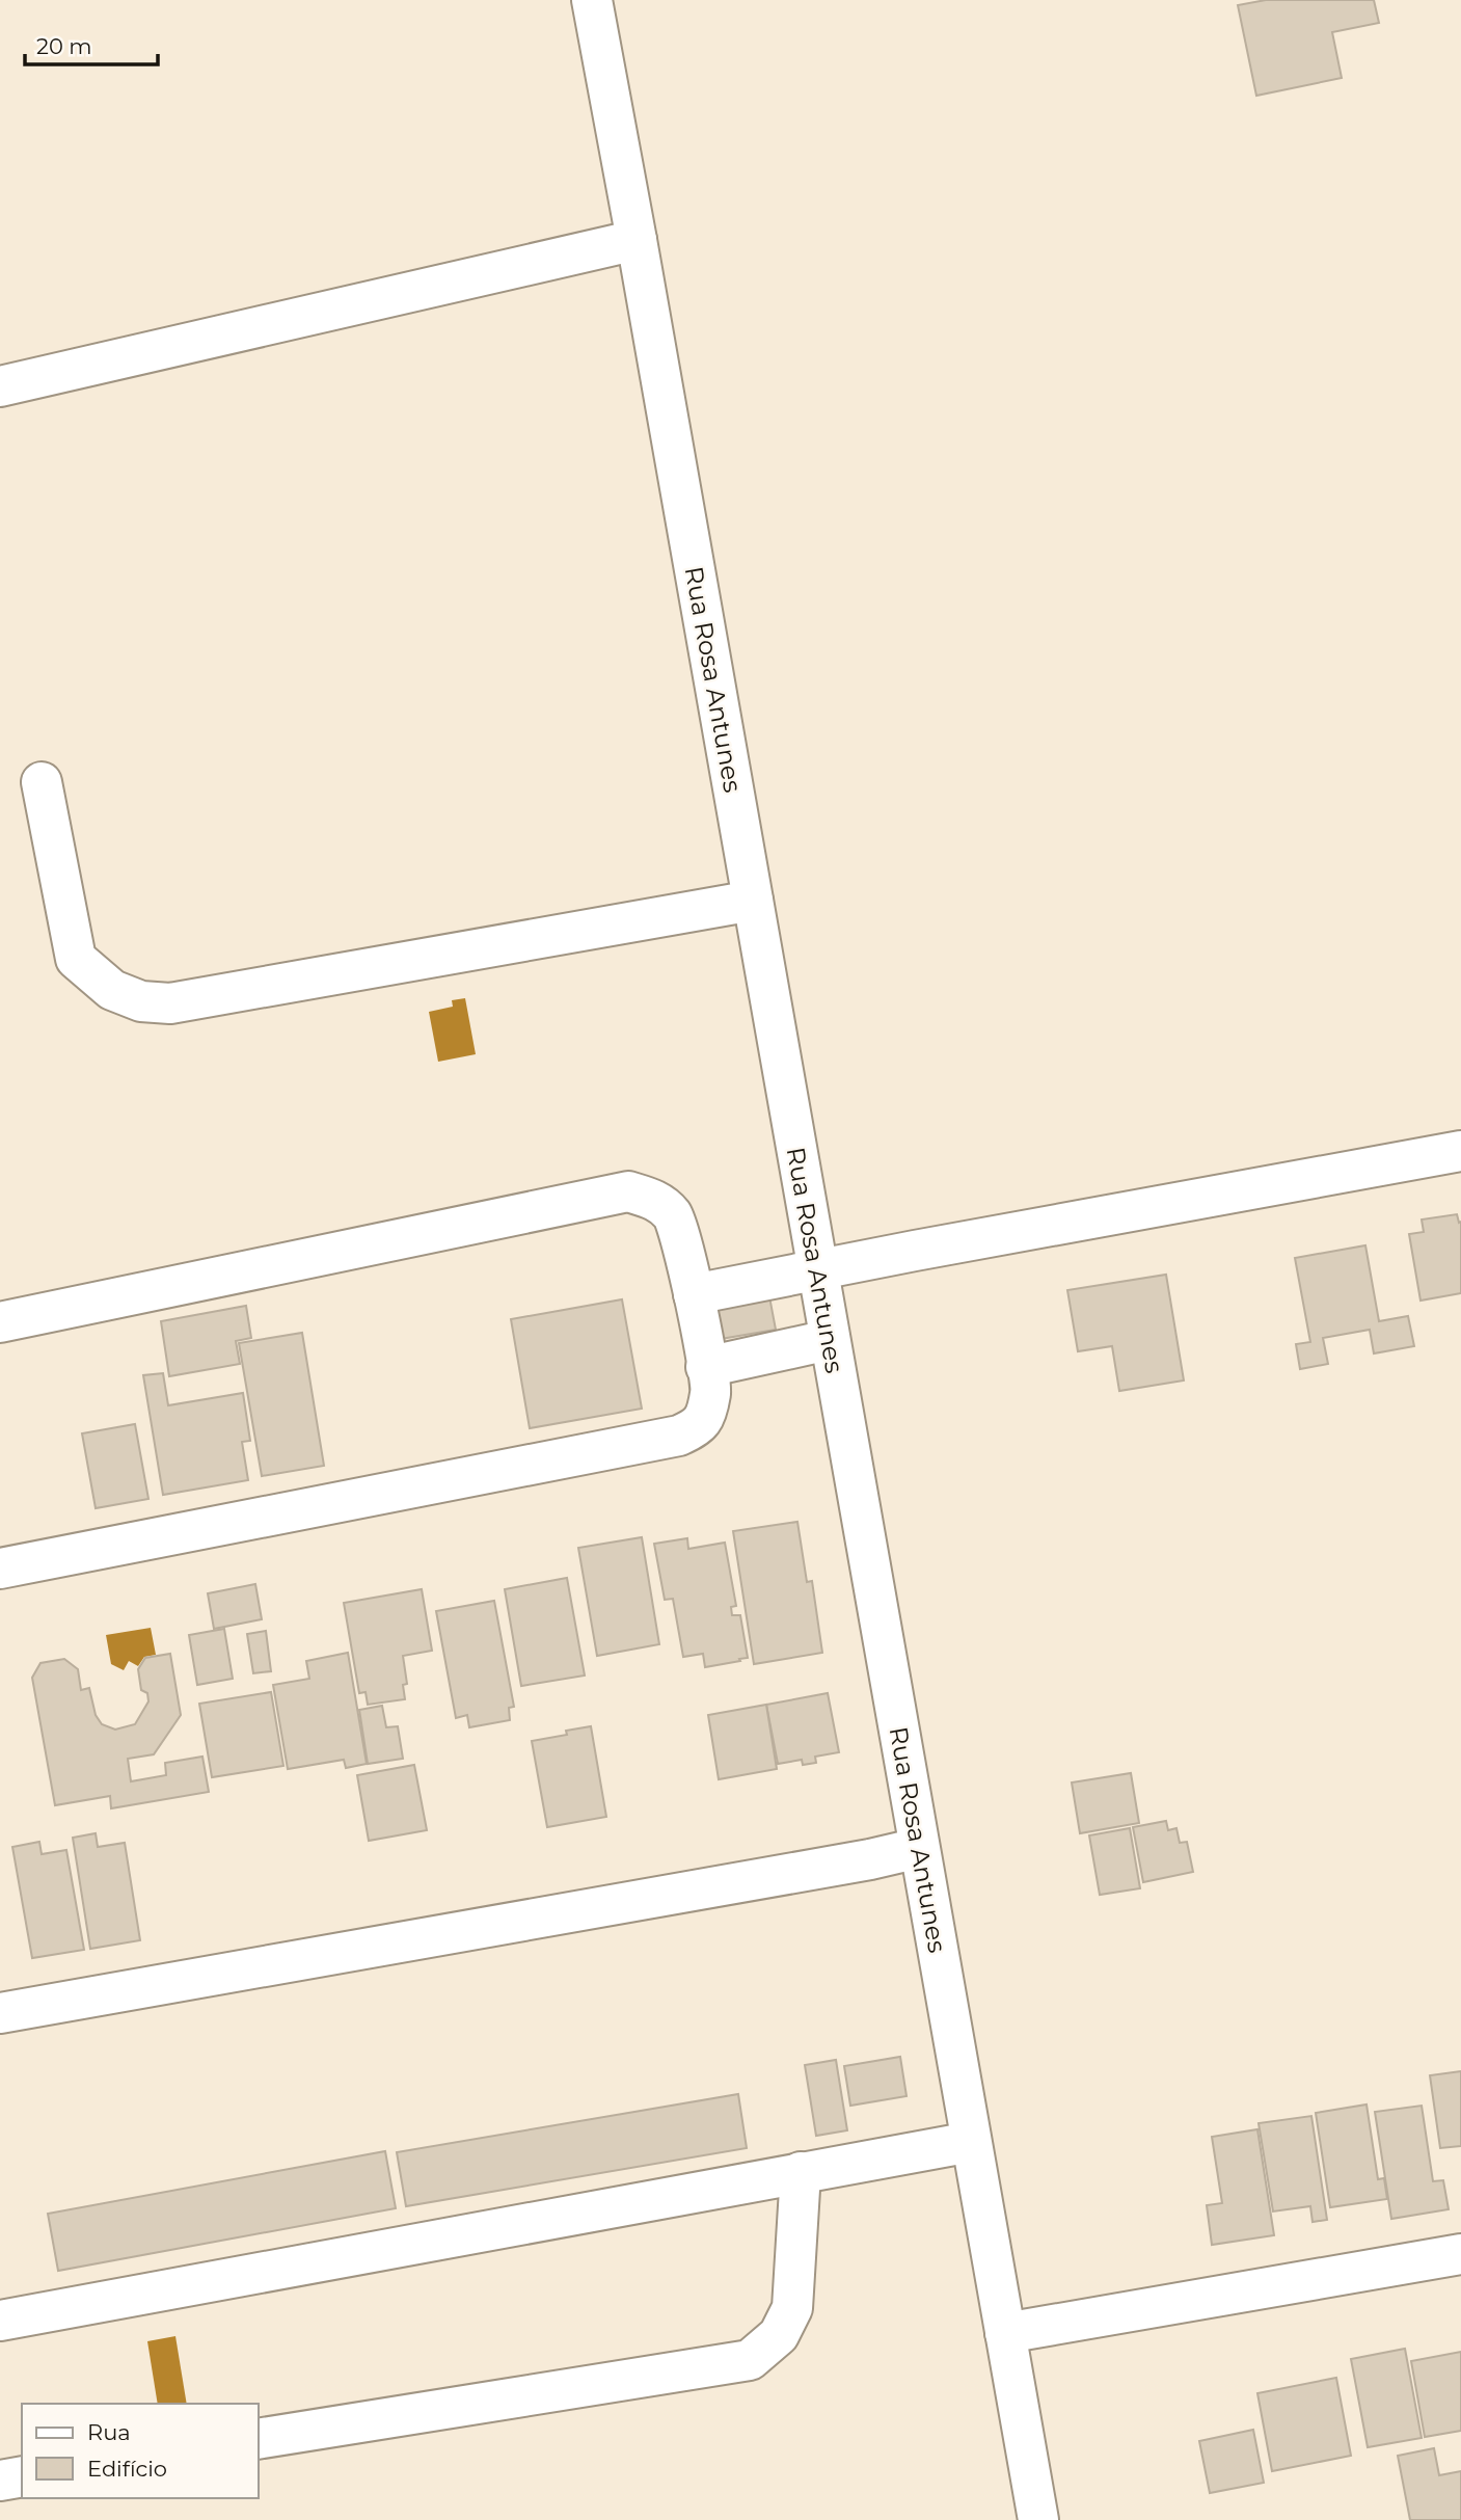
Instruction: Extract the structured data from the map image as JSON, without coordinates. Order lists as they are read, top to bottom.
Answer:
{
  "streets": {
    "street": ["Rua Rosa Antunes"]
  },
  "legend": ["Rua", "Edifício"],
  "scale_bar": "20 m"
}
